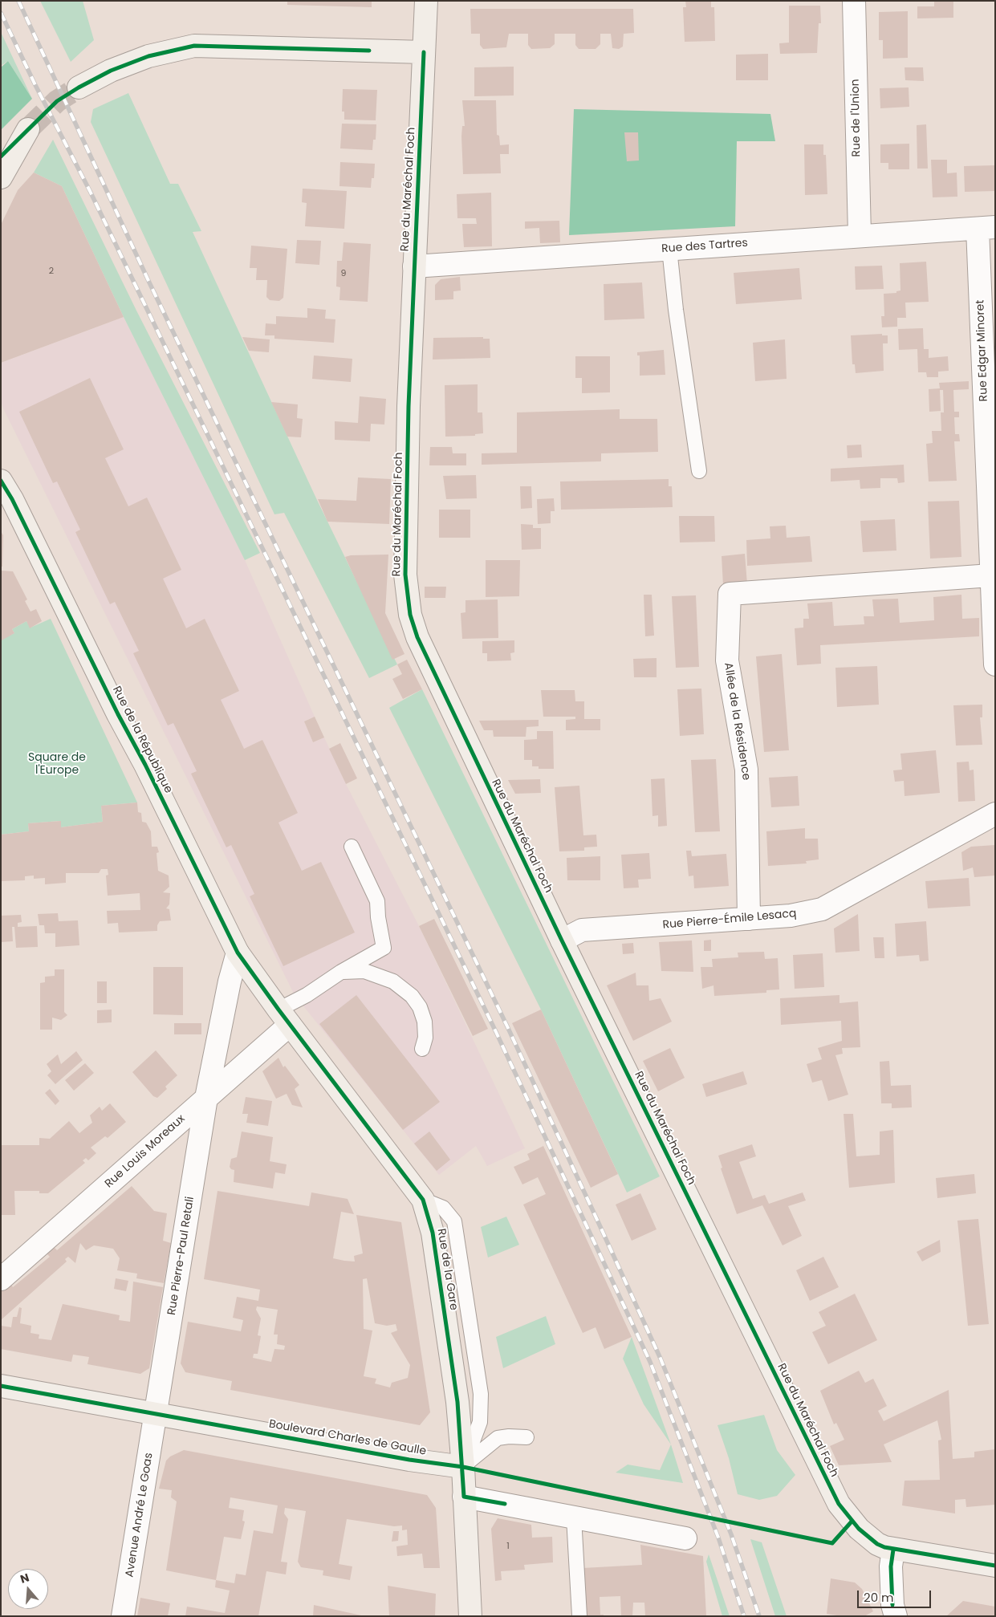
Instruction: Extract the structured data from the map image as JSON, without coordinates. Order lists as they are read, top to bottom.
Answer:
{
  "streets": {
    "main road": [
      "Rue du Maréchal Foch",
      "Rue de la République",
      "Rue de la Gare",
      "Boulevard Charles de Gaulle"
    ],
    "street": [
      "Rue de l'Union",
      "Rue des Tartres",
      "Rue Edgar Minoret",
      "Allée de la Résidence",
      "Rue Pierre-Émile Lesacq",
      "Rue Louis Moreaux",
      "Rue Pierre-Paul Retali",
      "Avenue André Le Goas"
    ]
  },
  "crossings": [
    ["Rue de l'Union", "Rue des Tartres"],
    ["Rue du Maréchal Foch", "Rue des Tartres"],
    ["Rue du Maréchal Foch", "Rue Pierre-Émile Lesacq"],
    ["Rue des Tartres", "Rue Edgar Minoret"],
    ["Rue Edgar Minoret", "Allée de la Résidence"],
    ["Allée de la Résidence", "Rue Pierre-Émile Lesacq"],
    ["Rue de la République", "Rue Louis Moreaux"],
    ["Rue de la République", "Rue de la Gare"],
    ["Rue Louis Moreaux", "Rue Pierre-Paul Retali"],
    ["Rue Louis Moreaux", "Rue de la Gare"],
    ["Rue Pierre-Paul Retali", "Boulevard Charles de Gaulle"],
    ["Rue Pierre-Paul Retali", "Avenue André Le Goas"],
    ["Rue de la Gare", "Boulevard Charles de Gaulle"],
    ["Boulevard Charles de Gaulle", "Avenue André Le Goas"]
  ],
  "parks": ["Square de l'Europe"],
  "house_numbers": ["2", "9", "1"],
  "scale_bar": "20 m",
  "north": "top"
}
